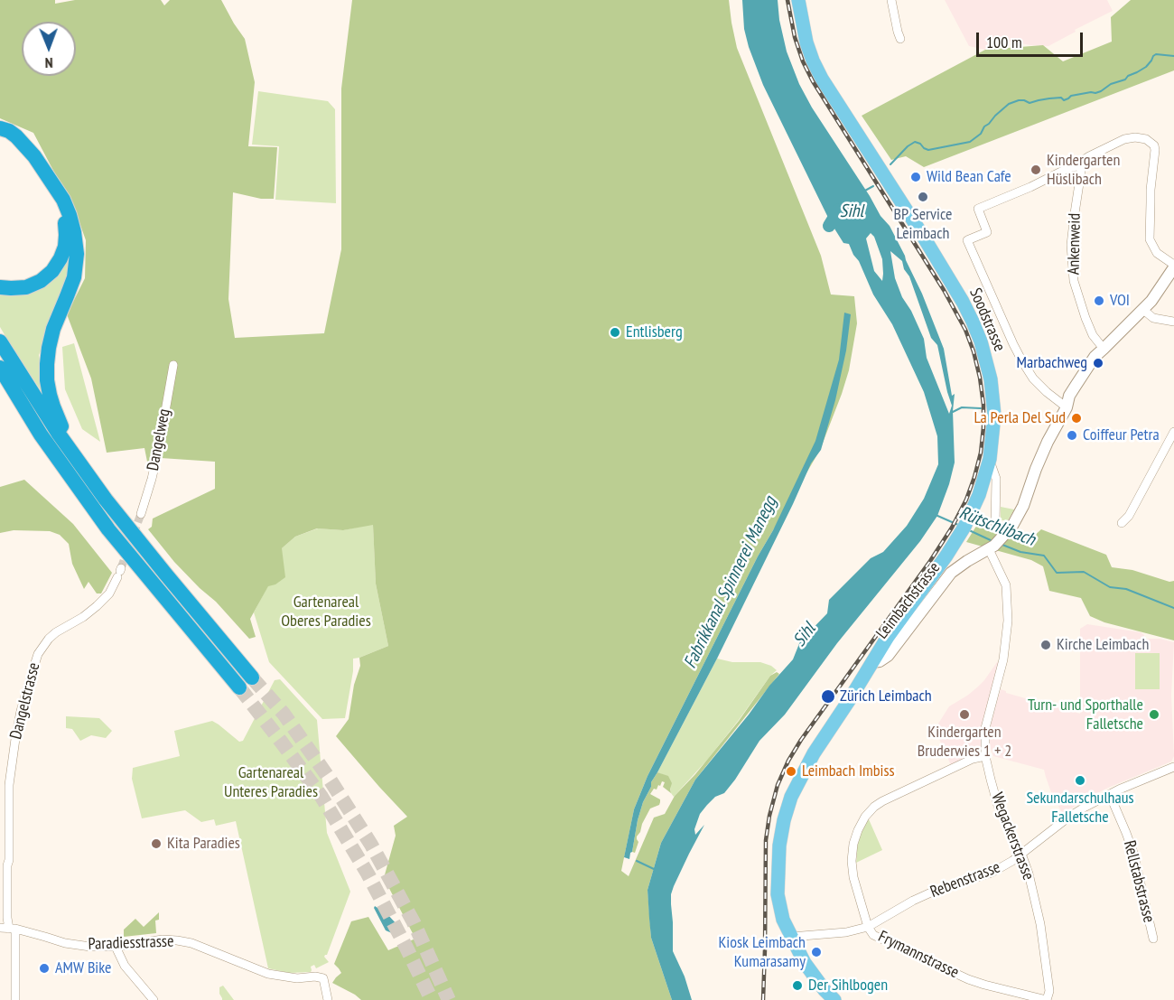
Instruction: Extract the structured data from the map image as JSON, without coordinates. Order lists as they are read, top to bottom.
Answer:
{
  "streets": {
    "main road": ["Soodstrasse", "Leimbachstrasse"],
    "street": [
      "Ankenweid",
      "Dangelweg",
      "Dangelstrasse",
      "Wegackerstrasse",
      "Rebenstrasse",
      "Rellstabstrasse",
      "Paradiesstrasse",
      "Frymannstrasse"
    ]
  },
  "crossings": [
    ["Ankenweid", "Leimbachstrasse"],
    ["Soodstrasse", "Leimbachstrasse"],
    ["Soodstrasse", "Wegackerstrasse"],
    ["Leimbachstrasse", "Wegackerstrasse"],
    ["Leimbachstrasse", "Frymannstrasse"],
    ["Dangelstrasse", "Paradiesstrasse"],
    ["Wegackerstrasse", "Rebenstrasse"],
    ["Wegackerstrasse", "Frymannstrasse"],
    ["Rebenstrasse", "Rellstabstrasse"],
    ["Rebenstrasse", "Frymannstrasse"]
  ],
  "water": ["Sihl", "Rütschlibach", "Fabrikkanal Spinnerei Manegg"],
  "parks": ["Gartenareal Oberes Paradies", "Gartenareal Unteres Paradies"],
  "places": [
    "Kindergarten Hüslibach",
    "Wild Bean Cafe",
    "BP Service Leimbach",
    "VOI",
    "Entlisberg",
    "Marbachweg",
    "La Perla Del Sud",
    "Coiffeur Petra",
    "Kirche Leimbach",
    "Zürich Leimbach",
    "Kindergarten Bruderwies 1 + 2",
    "Turn- und Sporthalle Falletsche",
    "Leimbach Imbiss",
    "Sekundarschulhaus Falletsche",
    "Kita Paradies",
    "Kiosk Leimbach Kumarasamy",
    "AMW Bike",
    "Der Sihlbogen"
  ],
  "scale_bar": "100 m",
  "north": "bottom"
}
